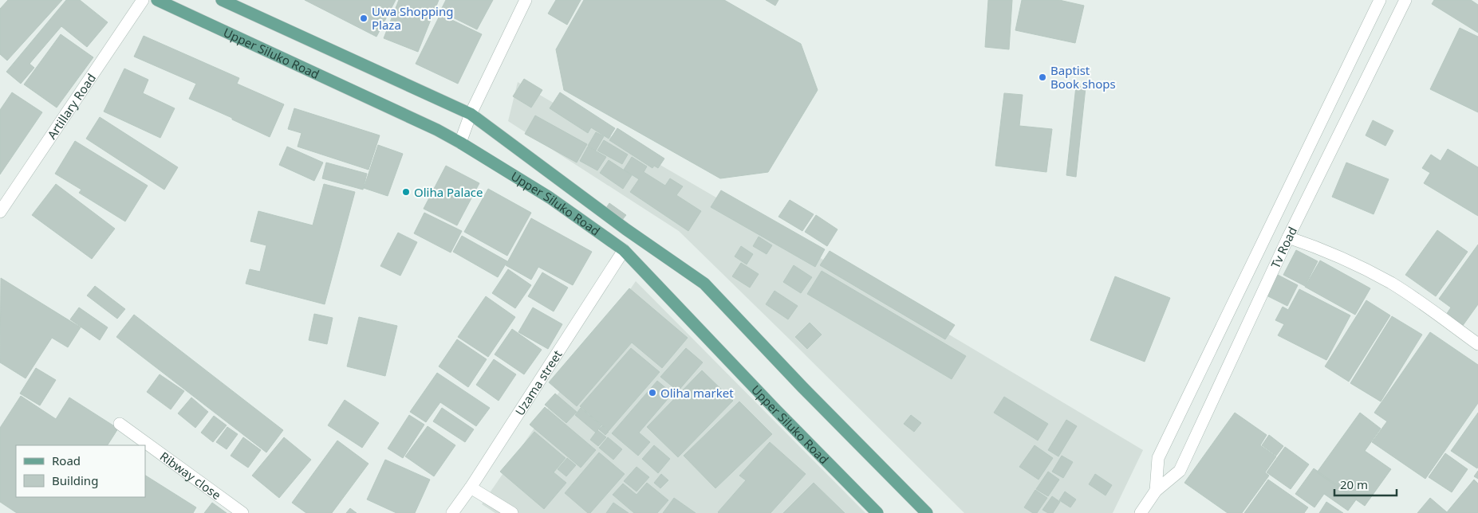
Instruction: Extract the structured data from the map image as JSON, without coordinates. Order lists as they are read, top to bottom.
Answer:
{
  "streets": {
    "main road": ["Upper Siluko Road"],
    "street": [
      "Artillary Road",
      "Tv Road",
      "Uzama street",
      "Ribway close"
    ]
  },
  "crossings": [
    ["Upper Siluko Road", "Uzama street"]
  ],
  "places": [
    "Uwa Shopping Plaza",
    "Baptist Book shops",
    "Oliha Palace",
    "Oliha market"
  ],
  "legend": ["Road", "Building"],
  "scale_bar": "20 m"
}
